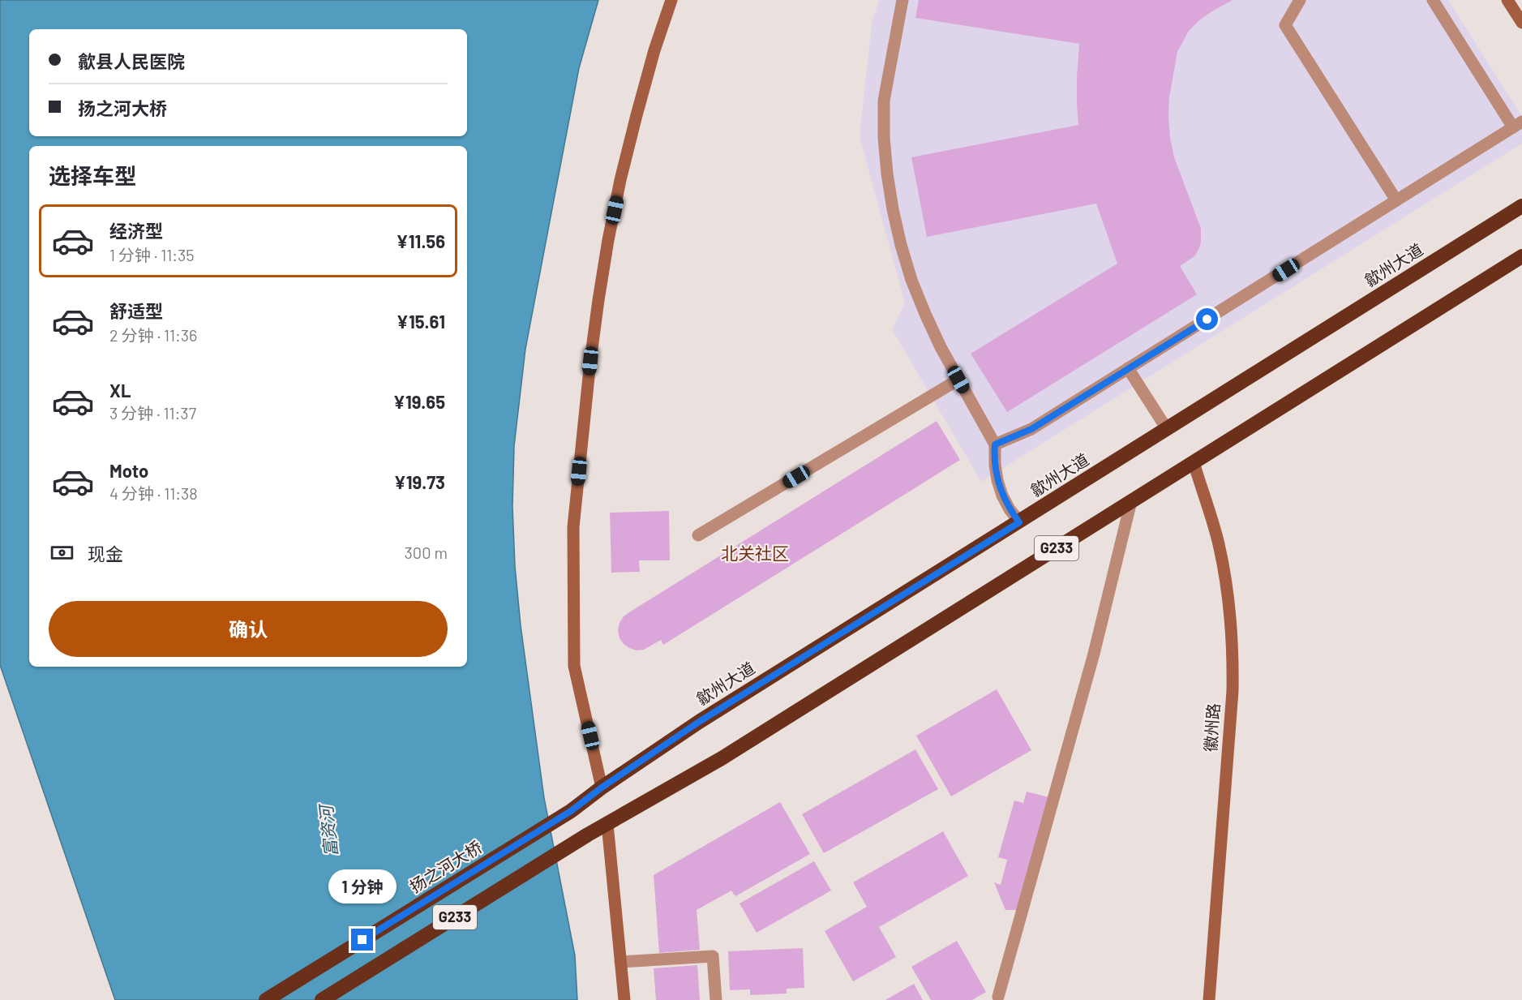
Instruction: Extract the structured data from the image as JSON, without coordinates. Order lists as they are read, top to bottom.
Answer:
{
  "streets": {
    "highway": ["歙州大道", "G233", "扬之河大桥"],
    "street": ["徽州路"]
  },
  "crossings": [
    ["歙州大道", "扬之河大桥"],
    ["G233", "徽州路"]
  ],
  "districts": ["北关社区"],
  "water": ["富资河"],
  "page": {
    "banner": ["歙县人民医院", "扬之河大桥"],
    "heading": "选择车型",
    "list": [
      {
        "name": "经济型",
        "note": "1 分钟 · 11:35",
        "value": "¥11.56"
      },
      {
        "name": "舒适型",
        "note": "2 分钟 · 11:36",
        "value": "¥15.61"
      },
      {
        "name": "XL",
        "note": "3 分钟 · 11:37",
        "value": "¥19.65"
      },
      {
        "name": "Moto",
        "note": "4 分钟 · 11:38",
        "value": "¥19.73"
      }
    ],
    "pay": ["现金", "300 m"],
    "buttons": "确认",
    "bubble": "1 分钟"
  }
}
